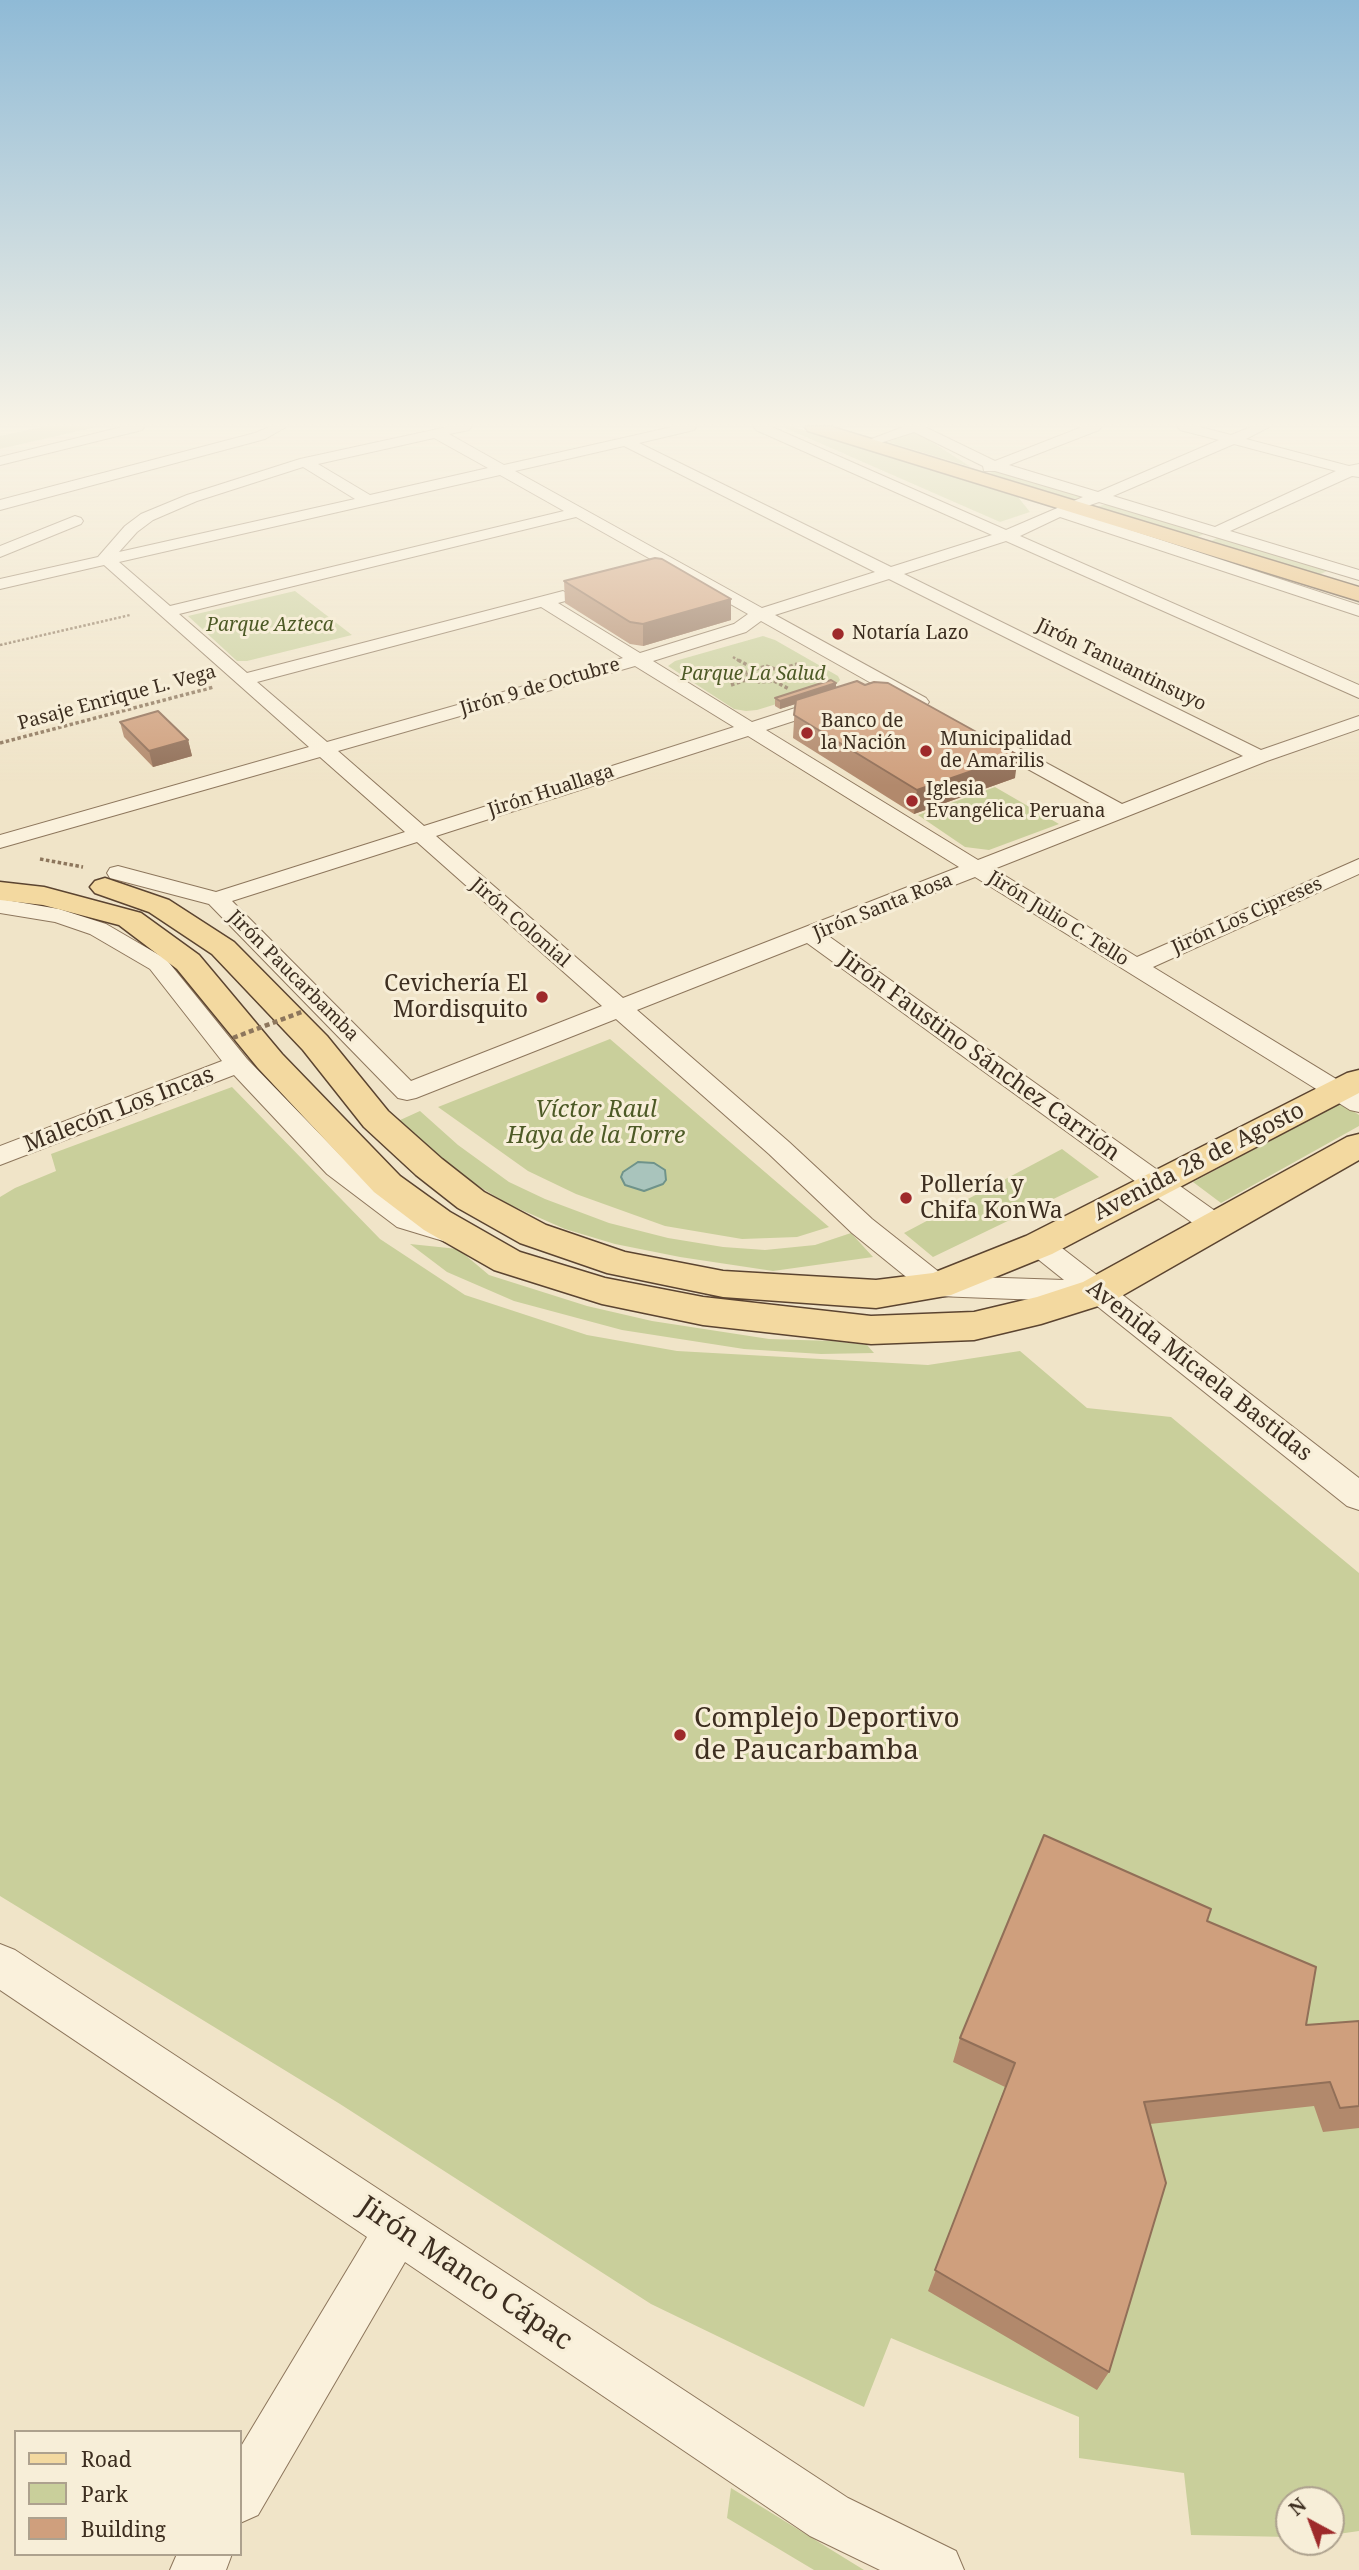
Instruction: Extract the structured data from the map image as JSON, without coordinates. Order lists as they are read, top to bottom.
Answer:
{
  "streets": {
    "main road": ["Avenida 28 de Agosto"],
    "street": [
      "Jirón Tanuantinsuyo",
      "Jirón 9 de Octubre",
      "Jirón Huallaga",
      "Jirón Santa Rosa",
      "Jirón Los Cipreses",
      "Jirón Julio C. Tello",
      "Jirón Colonial",
      "Jirón Paucarbamba",
      "Jirón Faustino Sánchez Carrión",
      "Malecón Los Incas",
      "Avenida Micaela Bastidas",
      "Jirón Manco Cápac"
    ],
    "path": ["Pasaje Enrique L. Vega"]
  },
  "crossings": [
    ["Jirón Tanuantinsuyo", "Jirón 9 de Octubre"],
    ["Jirón Tanuantinsuyo", "Jirón Santa Rosa"],
    ["Jirón 9 de Octubre", "Jirón Julio C. Tello"],
    ["Jirón 9 de Octubre", "Jirón Colonial"],
    ["Pasaje Enrique L. Vega", "Jirón Colonial"],
    ["Jirón Huallaga", "Jirón Julio C. Tello"],
    ["Jirón Huallaga", "Jirón Colonial"],
    ["Jirón Huallaga", "Jirón Paucarbamba"],
    ["Jirón Santa Rosa", "Jirón Julio C. Tello"],
    ["Jirón Santa Rosa", "Jirón Colonial"],
    ["Jirón Santa Rosa", "Jirón Paucarbamba"],
    ["Jirón Santa Rosa", "Jirón Faustino Sánchez Carrión"],
    ["Jirón Los Cipreses", "Jirón Julio C. Tello"],
    ["Jirón Julio C. Tello", "Avenida 28 de Agosto"],
    ["Jirón Colonial", "Avenida 28 de Agosto"],
    ["Jirón Faustino Sánchez Carrión", "Avenida 28 de Agosto"],
    ["Avenida 28 de Agosto", "Avenida Micaela Bastidas"]
  ],
  "parks": ["Parque Azteca", "Parque La Salud", "Víctor Raul Haya de la Torre"],
  "places": [
    "Notaría Lazo",
    "Banco de la Nación",
    "Municipalidad de Amarilis",
    "Iglesia Evangélica Peruana",
    "Cevichería El Mordisquito",
    "Pollería y Chifa KonWa",
    "Complejo Deportivo de Paucarbamba"
  ],
  "legend": ["Road", "Park", "Building"],
  "north": "top left"
}
